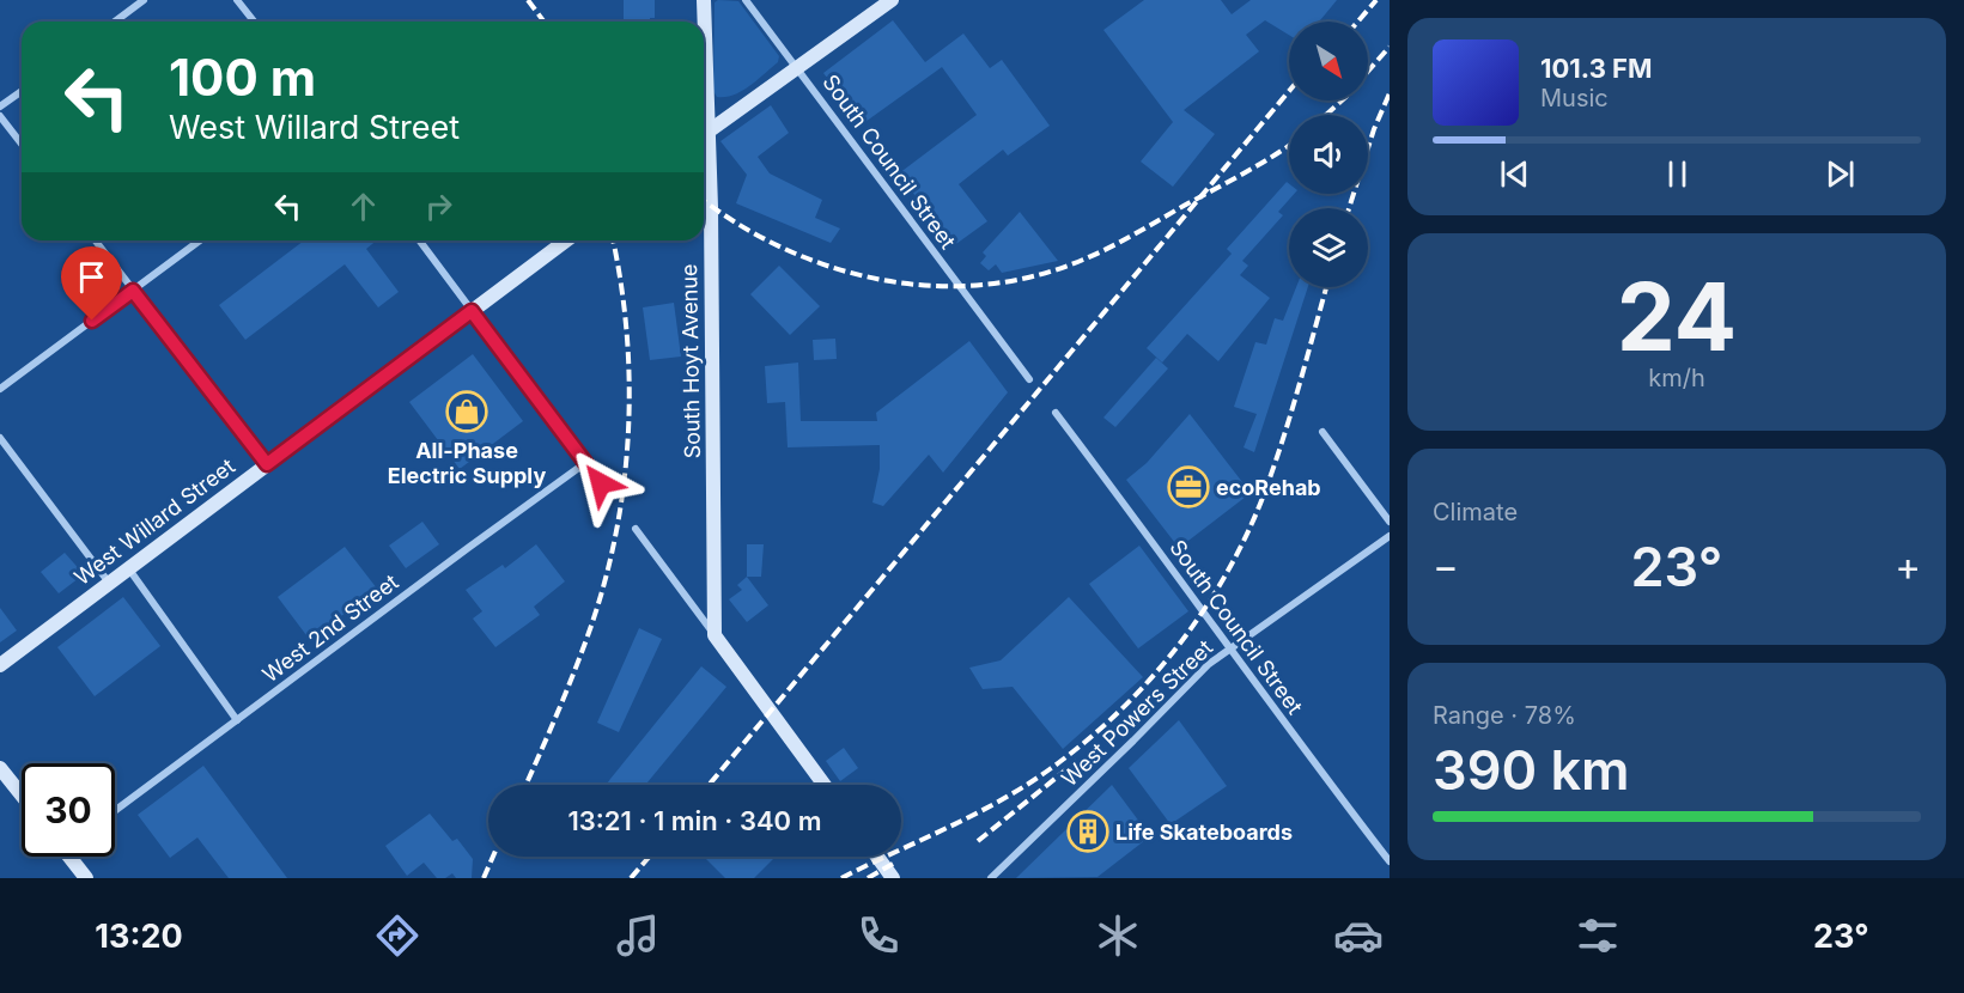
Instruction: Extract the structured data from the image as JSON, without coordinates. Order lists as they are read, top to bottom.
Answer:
{
  "streets": {
    "main road": ["South Hoyt Avenue", "West Willard Street"],
    "street": ["South Council Street", "West 2nd Street", "West Powers Street"]
  },
  "crossings": [
    ["South Council Street", "West Powers Street"]
  ],
  "places": {
    "shop": ["All-Phase Electric Supply"],
    "office": ["ecoRehab"],
    "building": ["Life Skateboards"]
  },
  "north": "bottom right",
  "page": {
    "turn": ["100 m", "West Willard Street"],
    "song": ["101.3 FM", "Music"],
    "tile": [
      ["24", "km/h"],
      "Climate",
      ["Range · 78%", "390 km"]
    ],
    "heat": ["−", "23°", "+"],
    "limit": "30",
    "trip": "13:21 · 1 min · 340 m",
    "tabs": ["13:20", "23°"]
  }
}
